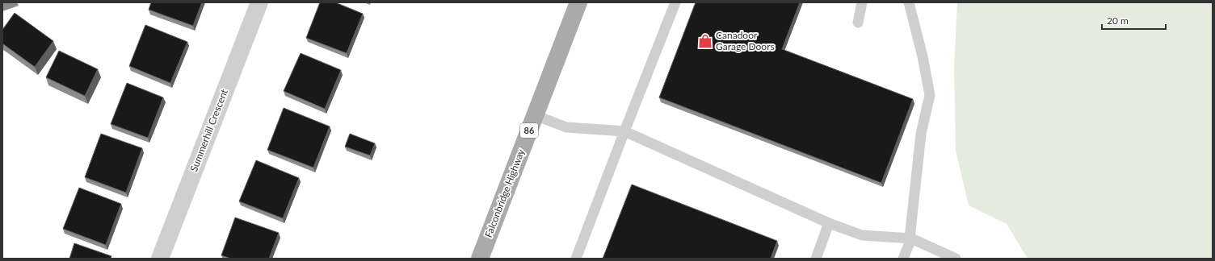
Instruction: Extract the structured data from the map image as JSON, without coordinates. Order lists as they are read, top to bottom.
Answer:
{
  "streets": {
    "main road": ["86", "Falconbridge Highway"],
    "street": ["Summerhill Crescent"]
  },
  "places": {
    "shop": ["Canadoor Garage Doors"]
  },
  "scale_bar": "20 m"
}
